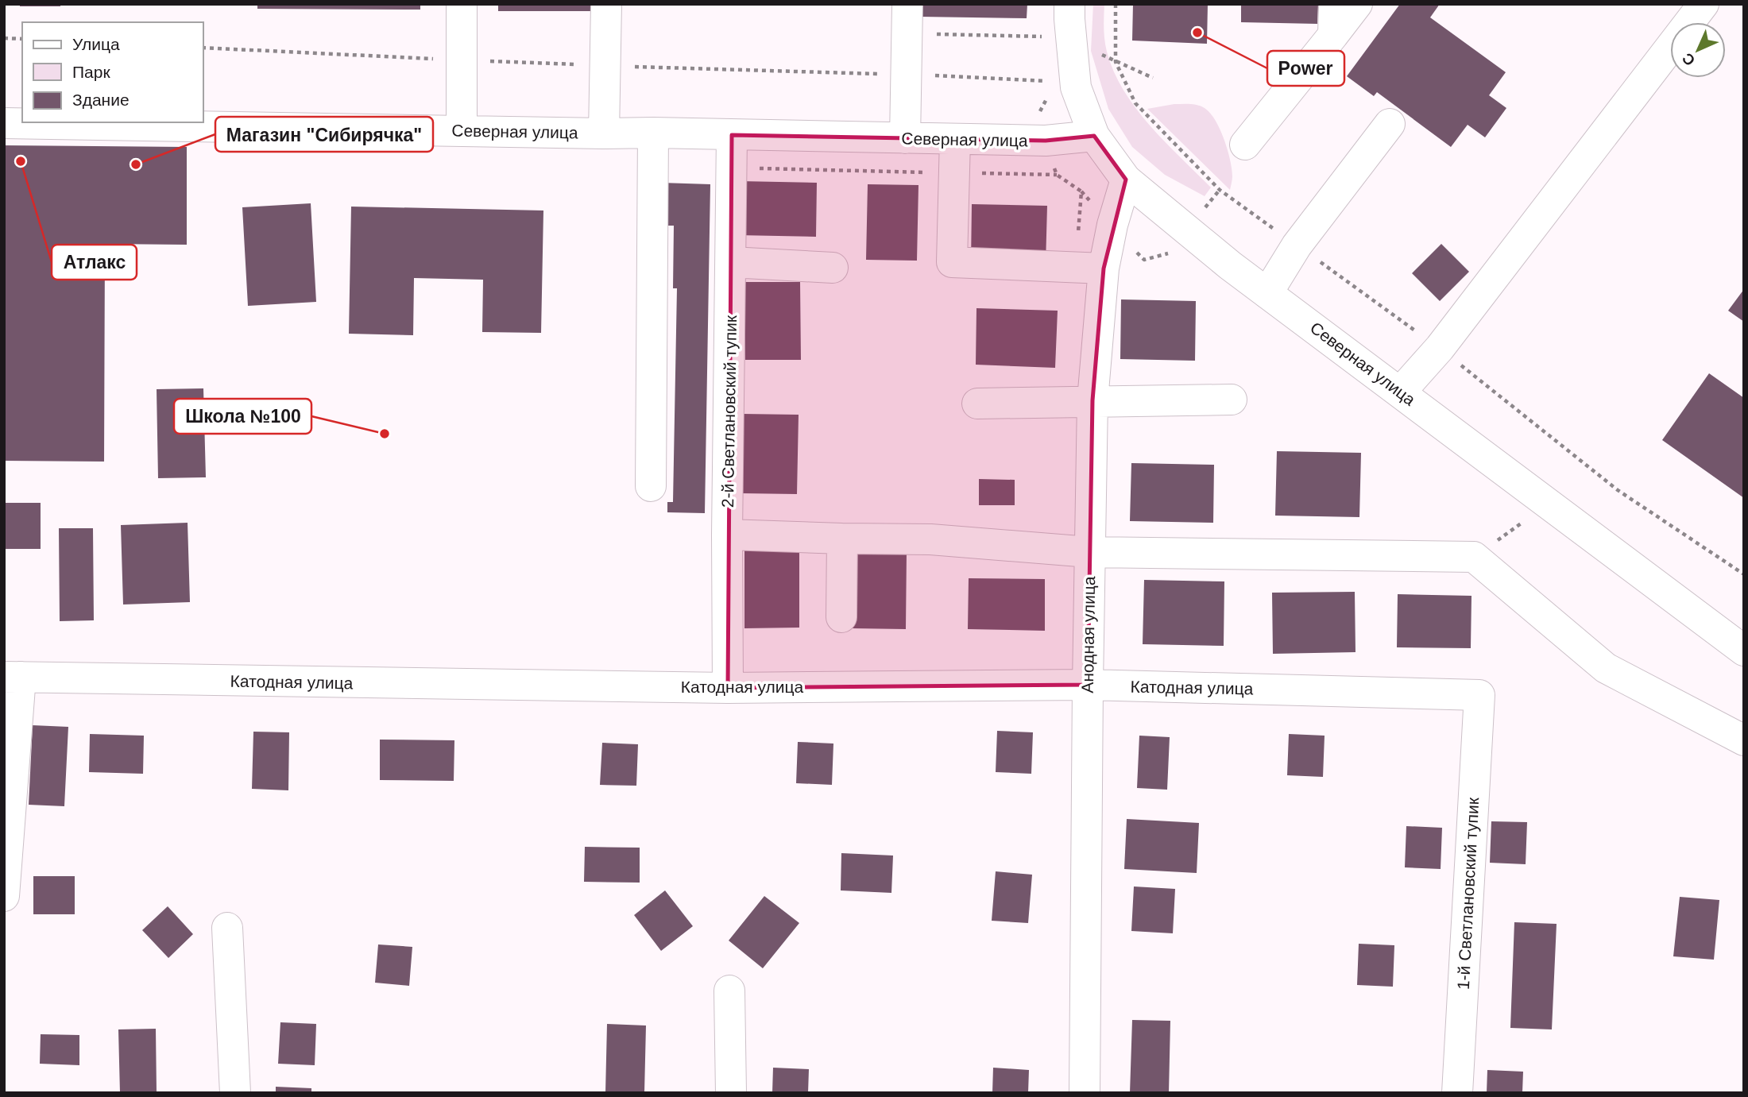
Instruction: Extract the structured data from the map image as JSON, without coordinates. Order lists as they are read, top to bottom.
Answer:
{
  "streets": {
    "street": [
      "Северная улица",
      "2-й Светлановский тупик",
      "Анодная улица",
      "Катодная улица",
      "1-й Светлановский тупик"
    ]
  },
  "crossings": [
    ["Северная улица", "2-й Светлановский тупик"],
    ["Северная улица", "Анодная улица"],
    ["2-й Светлановский тупик", "Катодная улица"],
    ["Анодная улица", "Катодная улица"],
    ["Катодная улица", "1-й Светлановский тупик"]
  ],
  "places": [
    "Power",
    "Атлакс",
    "Магазин \"Сибирячка\"",
    "Школа №100"
  ],
  "legend": ["Улица", "Парк", "Здание"],
  "north": "bottom left"
}
